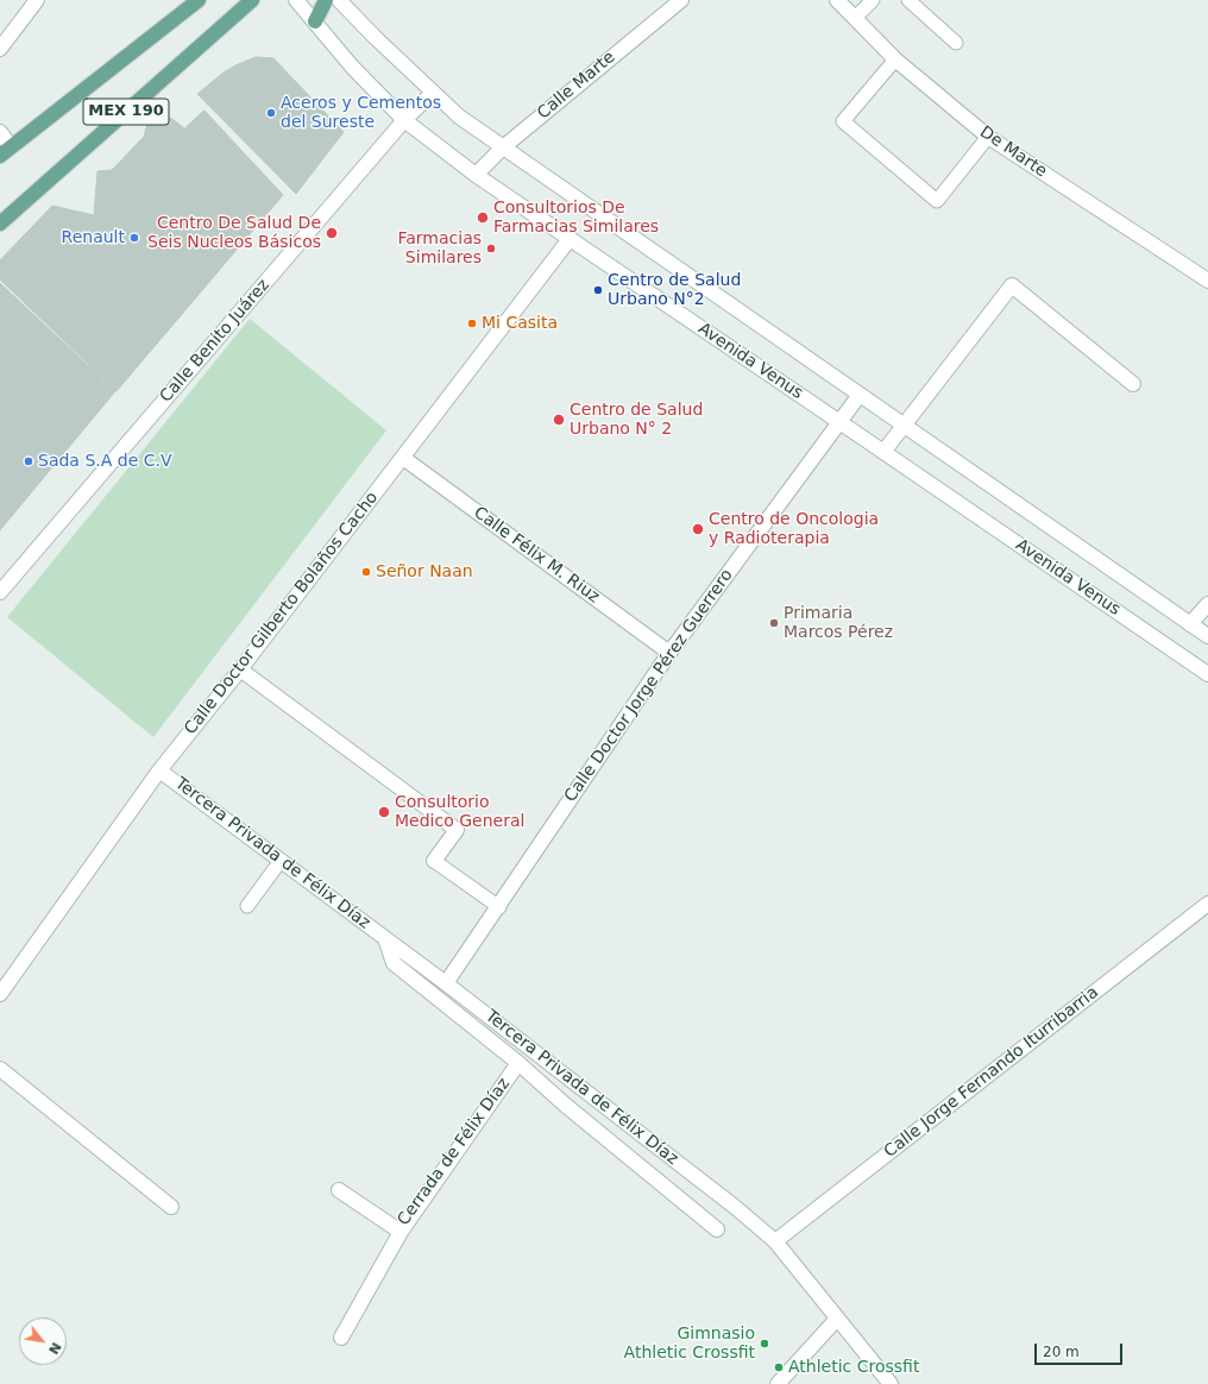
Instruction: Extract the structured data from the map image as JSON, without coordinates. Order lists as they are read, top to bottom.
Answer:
{
  "streets": {
    "main road": ["MEX 190"],
    "street": [
      "Calle Marte",
      "De Marte",
      "Calle Benito Juárez",
      "Avenida Venus",
      "Calle Félix M. Riuz",
      "Calle Doctor Gilberto Bolaños Cacho",
      "Calle Doctor Jorge Pérez Guerrero",
      "Tercera Privada de Félix Díaz",
      "Calle Jorge Fernando Iturribarria",
      "Cerrada de Félix Díaz"
    ]
  },
  "crossings": [
    ["Calle Marte", "Avenida Venus"],
    ["Calle Benito Juárez", "Avenida Venus"],
    ["Avenida Venus", "Calle Doctor Gilberto Bolaños Cacho"],
    ["Avenida Venus", "Calle Doctor Jorge Pérez Guerrero"],
    ["Calle Félix M. Riuz", "Calle Doctor Gilberto Bolaños Cacho"],
    ["Calle Félix M. Riuz", "Calle Doctor Jorge Pérez Guerrero"],
    ["Calle Doctor Gilberto Bolaños Cacho", "Tercera Privada de Félix Díaz"],
    ["Calle Doctor Jorge Pérez Guerrero", "Tercera Privada de Félix Díaz"],
    ["Tercera Privada de Félix Díaz", "Calle Jorge Fernando Iturribarria"],
    ["Tercera Privada de Félix Díaz", "Cerrada de Félix Díaz"]
  ],
  "places": [
    "Aceros y Cementos del Sureste",
    "Consultorios De Farmacias Similares",
    "Centro De Salud De Seis Nucleos Básicos",
    "Renault",
    "Farmacias Similares",
    "Centro de Salud Urbano N°2",
    "Mi Casita",
    "Centro de Salud Urbano N° 2",
    "Sada S.A de C.V",
    "Centro de Oncologia y Radioterapia",
    "Señor Naan",
    "Primaria Marcos Pérez",
    "Consultorio Medico General",
    "Gimnasio Athletic Crossfit",
    "Athletic Crossfit"
  ],
  "scale_bar": "20 m",
  "north": "bottom right"
}
